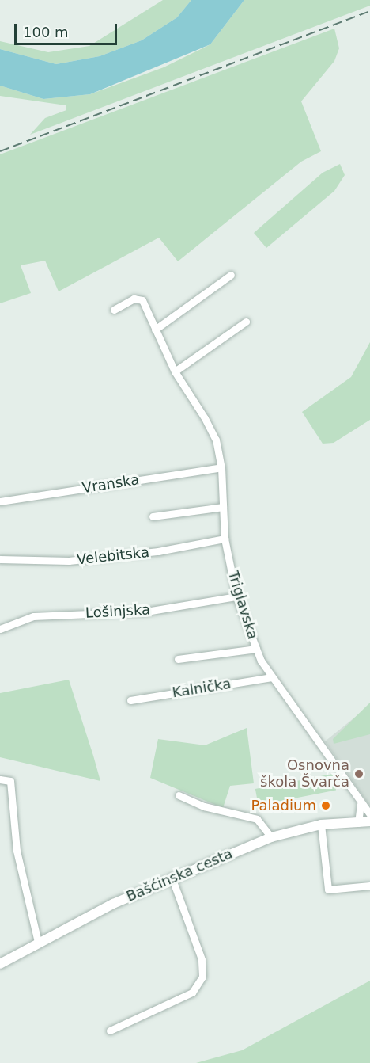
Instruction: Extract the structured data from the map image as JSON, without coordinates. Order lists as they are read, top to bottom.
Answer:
{
  "streets": {
    "street": [
      "Vranska",
      "Velebitska",
      "Triglavska",
      "Lošinjska",
      "Kalnička",
      "Bašćinska cesta"
    ]
  },
  "crossings": [
    ["Vranska", "Triglavska"],
    ["Velebitska", "Triglavska"],
    ["Triglavska", "Lošinjska"],
    ["Triglavska", "Kalnička"]
  ],
  "places": ["Osnovna škola Švarča", "Paladium"],
  "scale_bar": "100 m"
}
